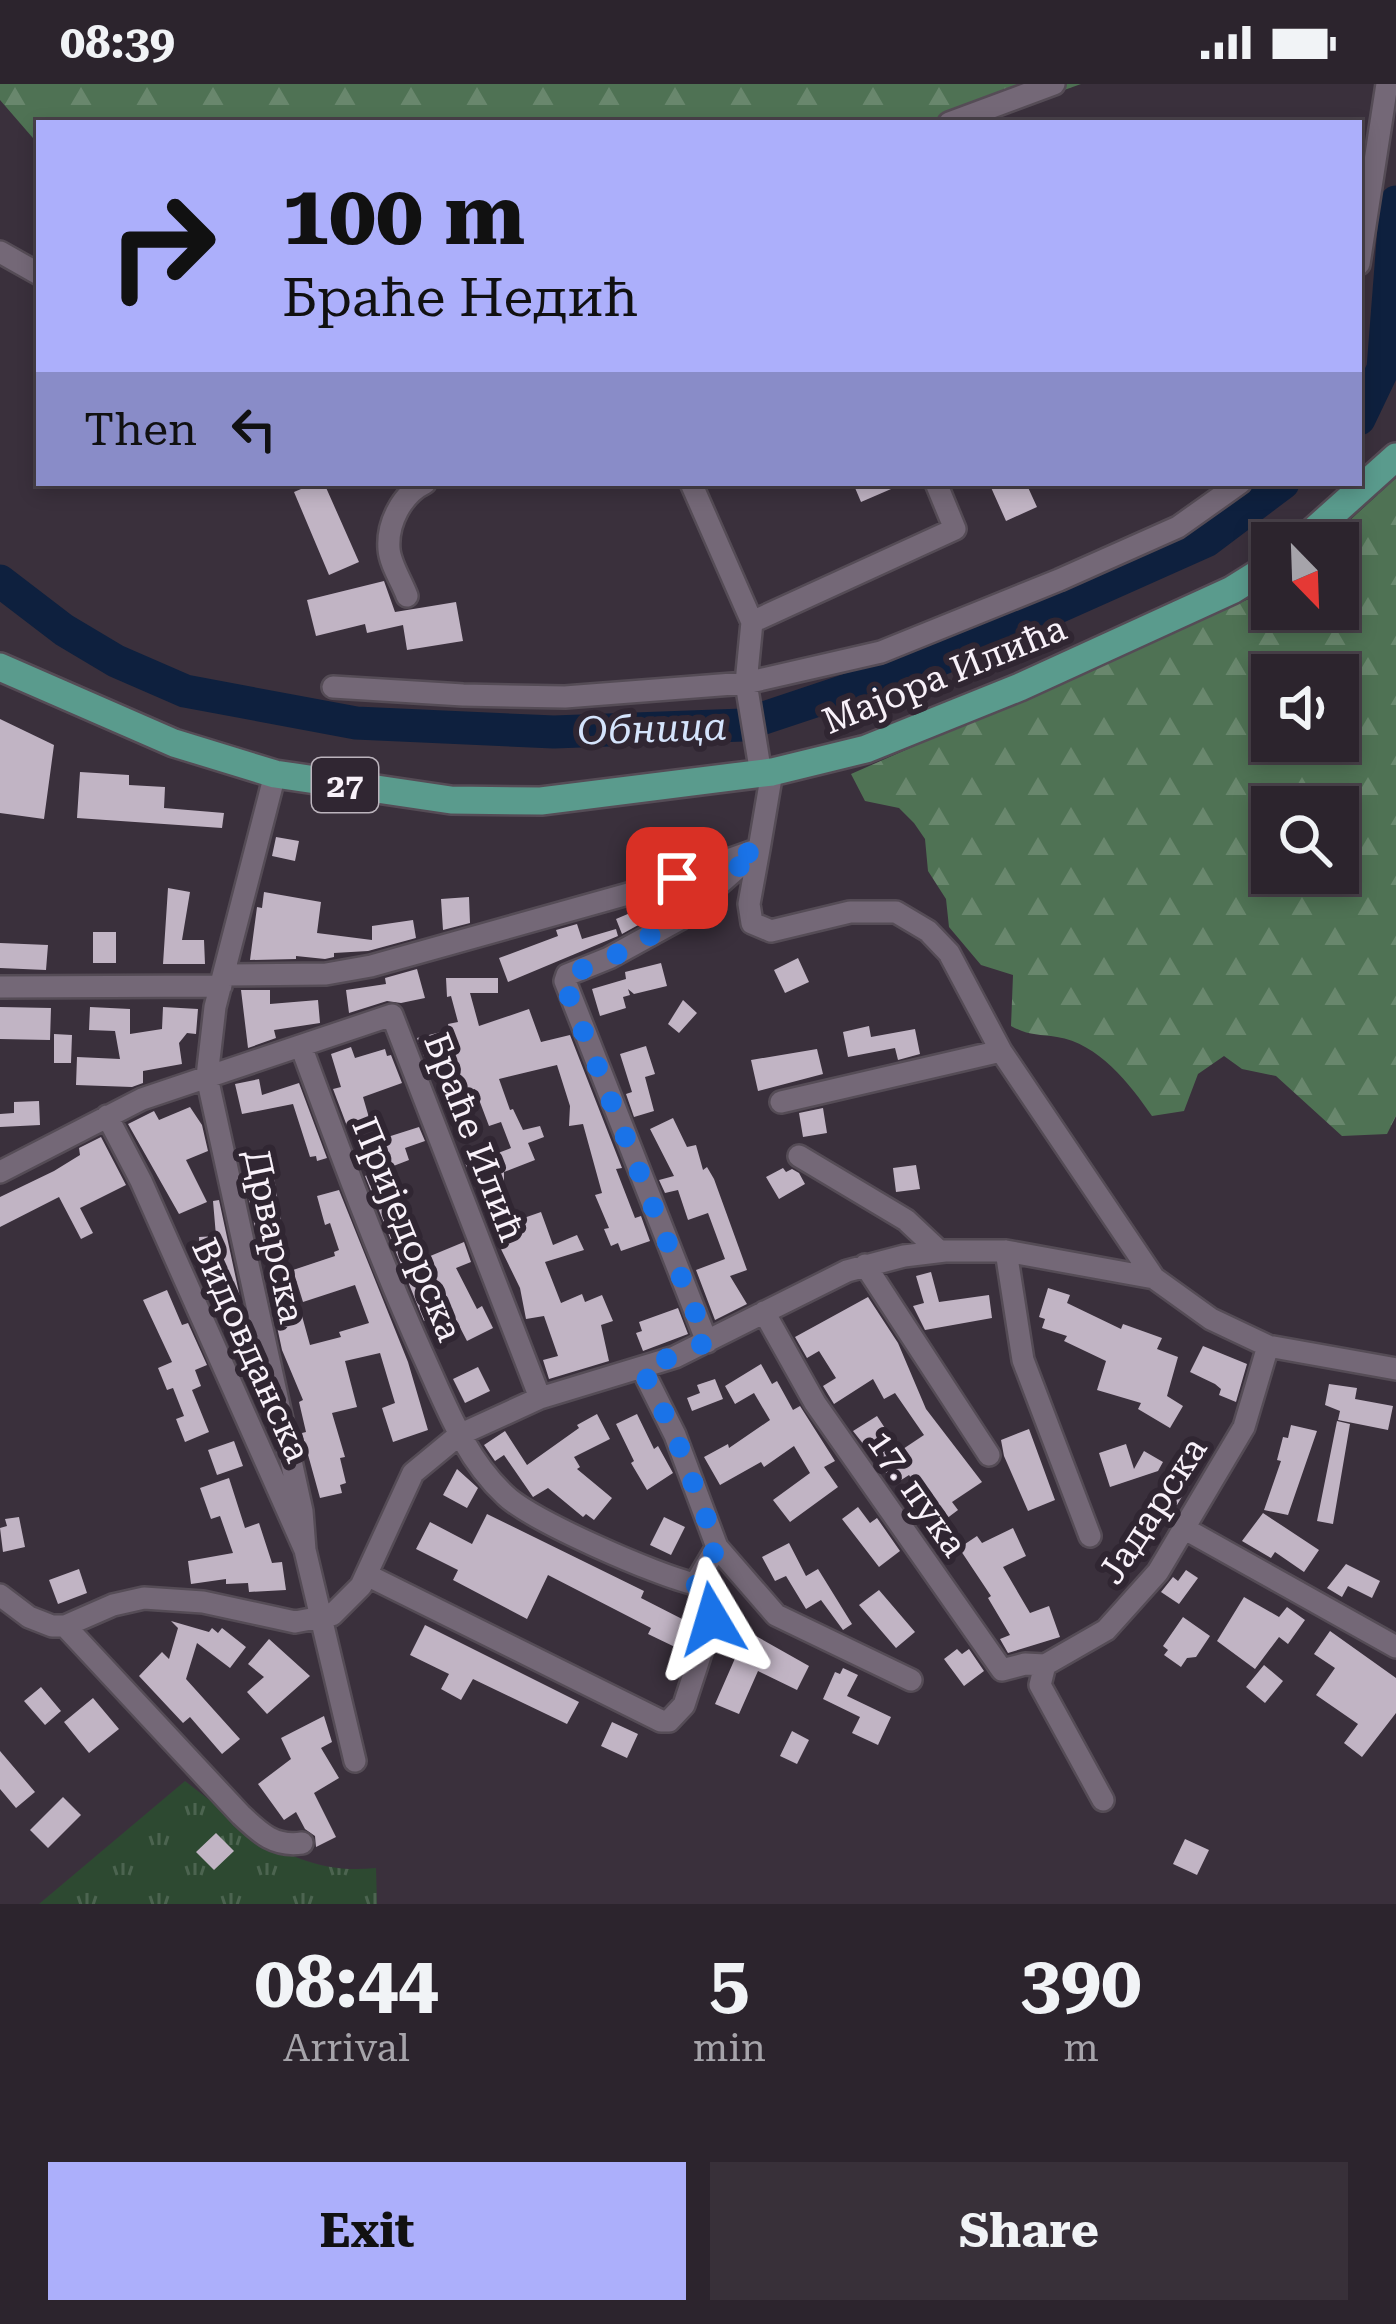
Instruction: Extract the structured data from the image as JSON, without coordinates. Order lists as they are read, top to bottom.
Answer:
{
  "streets": {
    "main road": ["Мајора Илића", "27"],
    "street": [
      "Браће Илић",
      "Приједорска",
      "Дрварска",
      "Видовданска",
      "17. пука",
      "Јадарска"
    ]
  },
  "crossings": [
    ["Мајора Илића", "Дрварска"],
    ["Браће Илић", "Приједорска"],
    ["Браће Илић", "Дрварска"],
    ["Браће Илић", "Видовданска"],
    ["Дрварска", "Видовданска"],
    ["17. пука", "Јадарска"]
  ],
  "water": ["Обница"],
  "north": "bottom right",
  "page": {
    "status": "08:39",
    "turn": ["100 m", "Браће Недић"],
    "then": "Then",
    "eta": [
      "08:44",
      "Arrival",
      "5",
      "min",
      "390",
      "m"
    ],
    "buttons": ["Exit", "Share"]
  }
}
